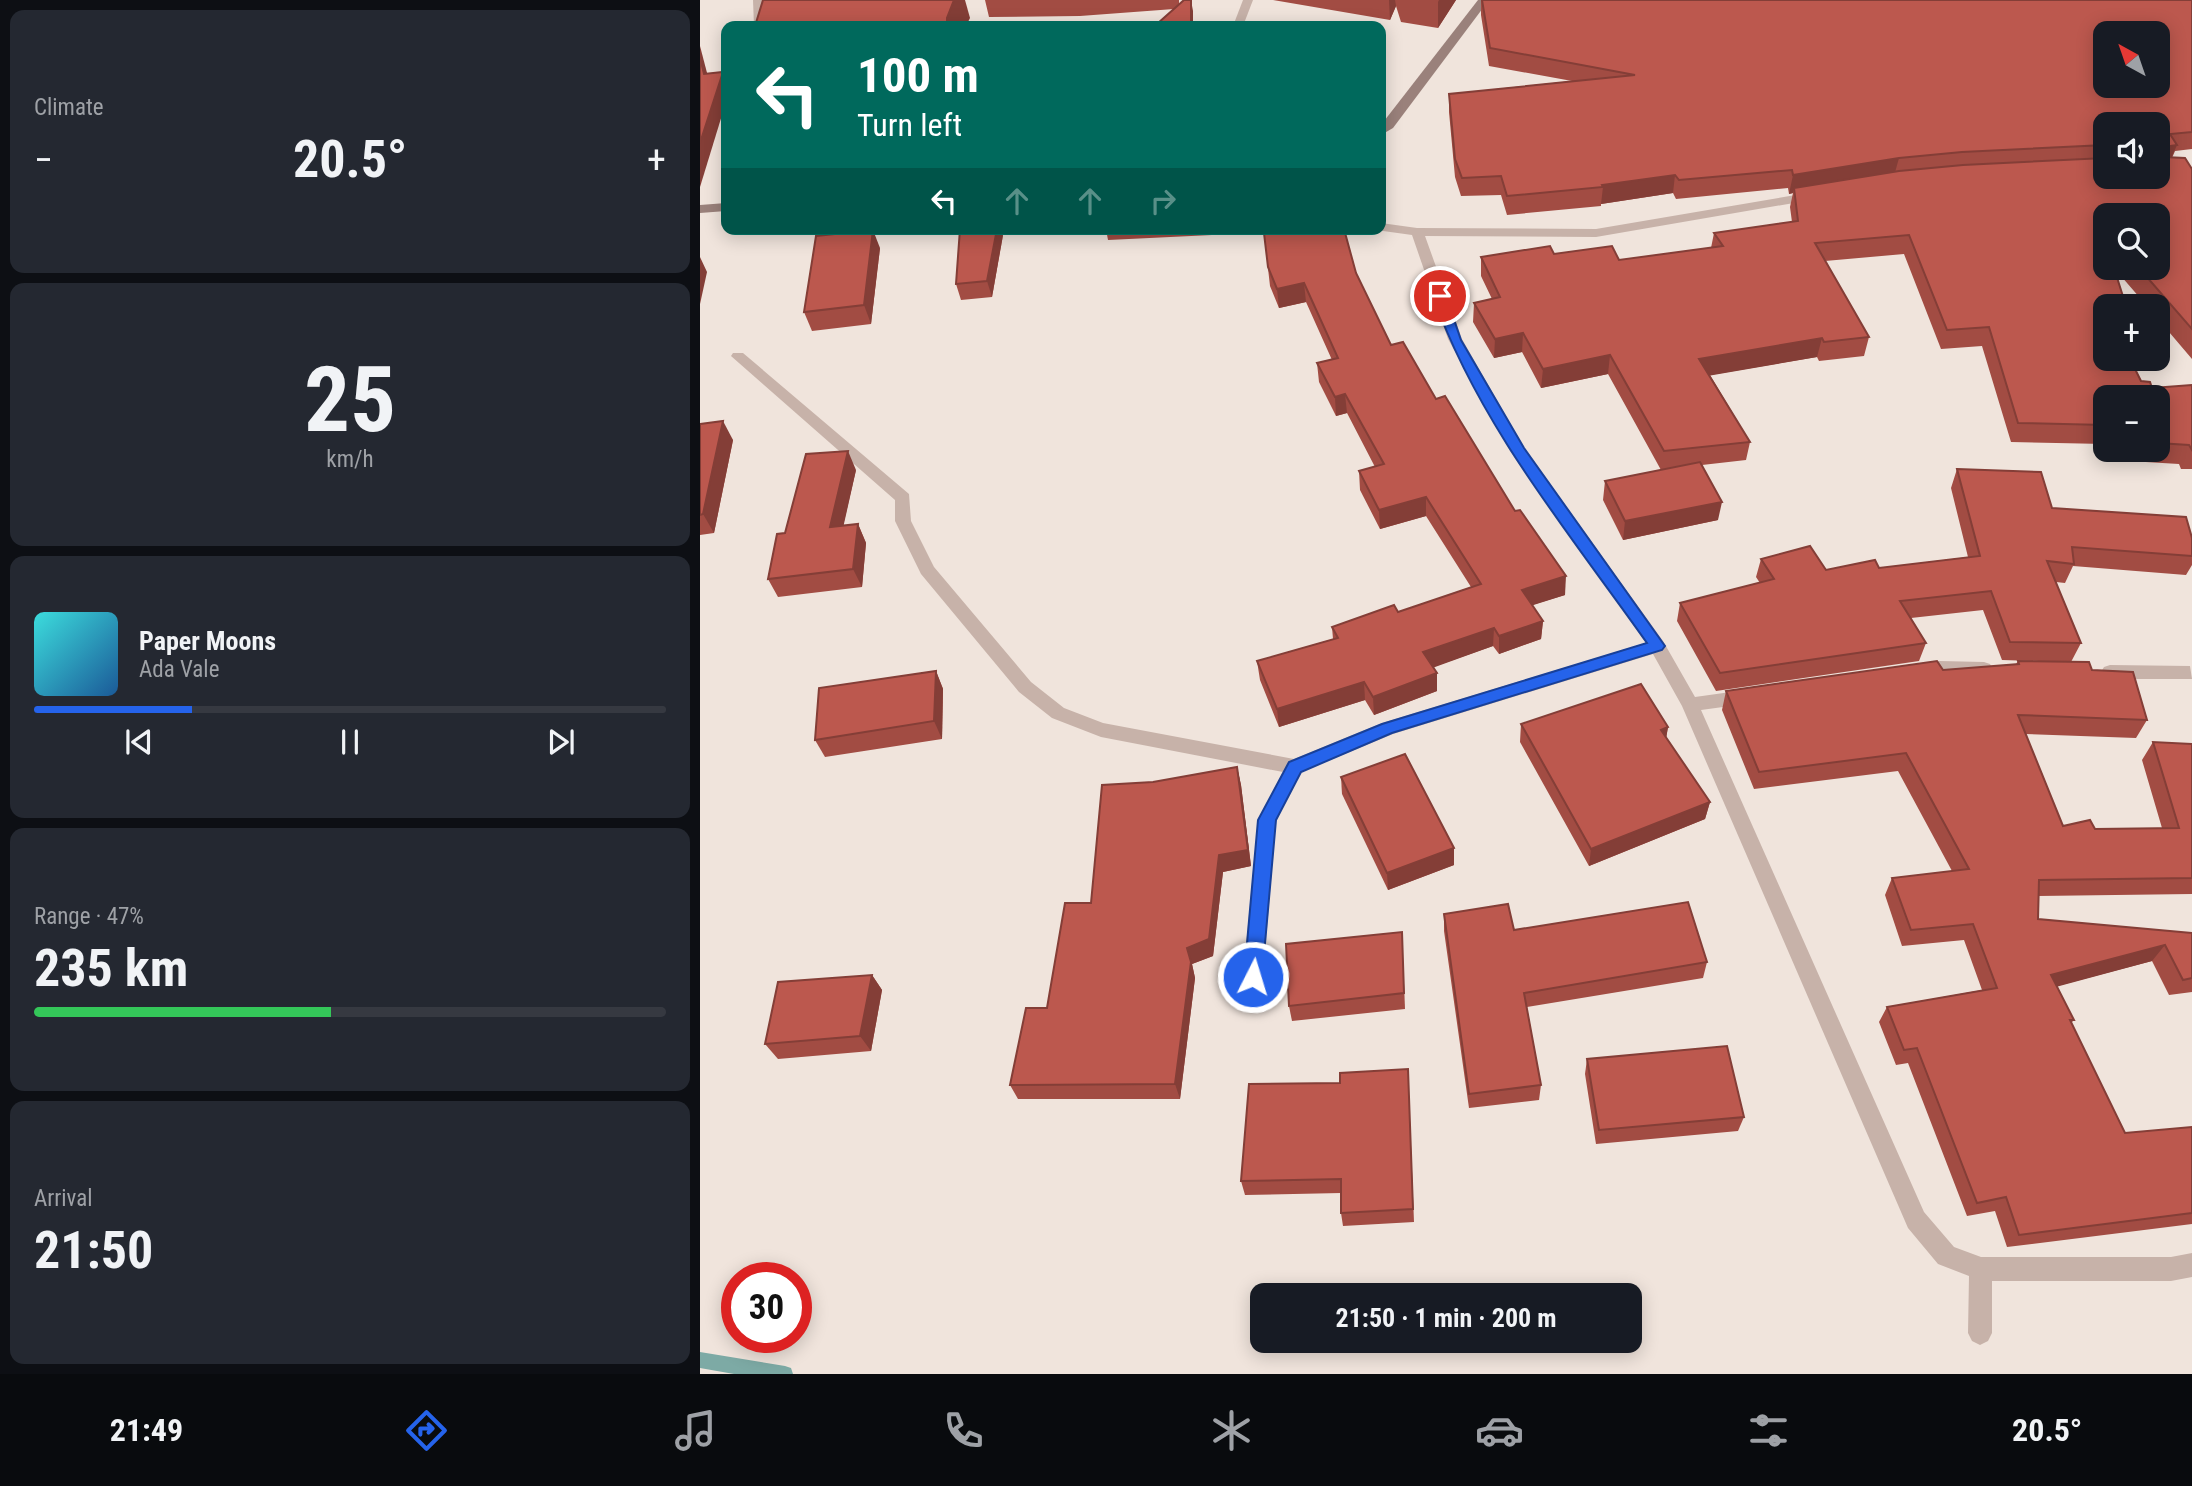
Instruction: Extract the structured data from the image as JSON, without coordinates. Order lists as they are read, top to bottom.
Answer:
{
  "north": "top left",
  "page": {
    "tile": [
      "Climate",
      ["25", "km/h"],
      ["Range · 47%", "235 km"],
      ["Arrival", "21:50"]
    ],
    "map_buttons": ["+", "−"],
    "turn": ["100 m", "Turn left"],
    "heat": ["−", "20.5°", "+"],
    "song": ["Paper Moons", "Ada Vale"],
    "limit": "30",
    "trip": "21:50 · 1 min · 200 m",
    "tabs": ["21:49", "20.5°"]
  }
}
